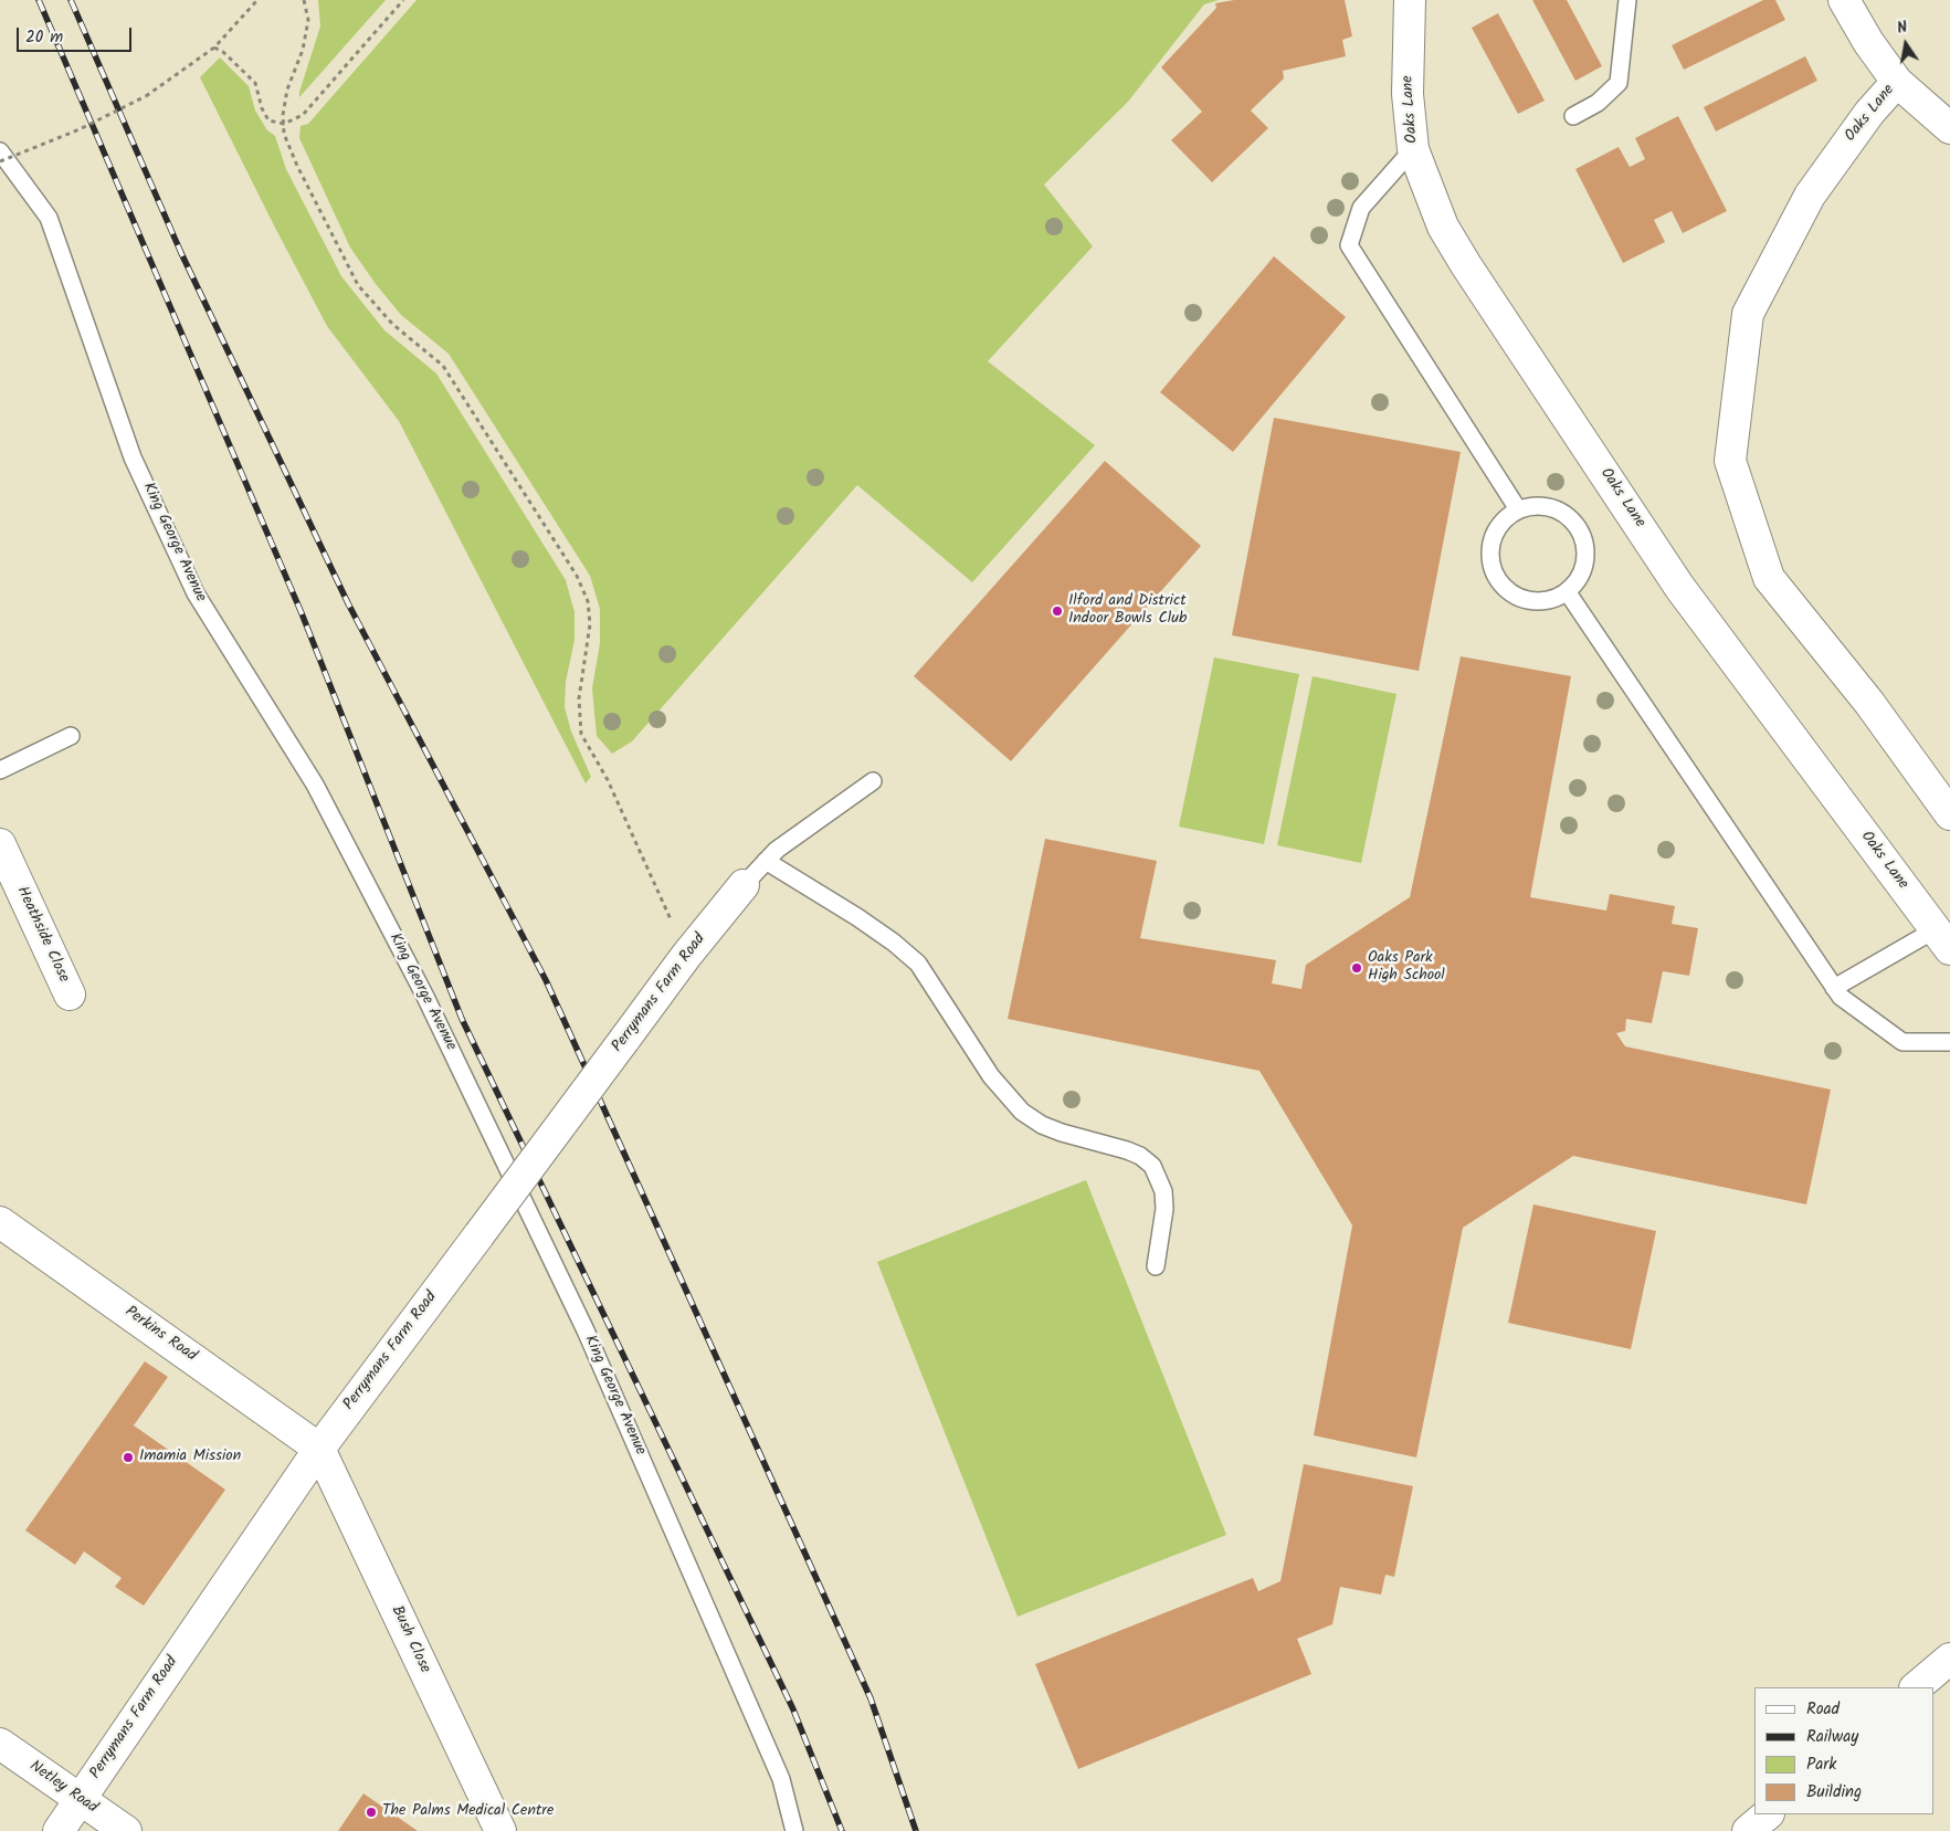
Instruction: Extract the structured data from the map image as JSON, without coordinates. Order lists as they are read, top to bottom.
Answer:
{
  "streets": {
    "street": [
      "Oaks Lane",
      "Heathside Close",
      "Perrymans Farm Road",
      "Perkins Road",
      "Bush Close",
      "Netley Road"
    ],
    "lane": ["King George Avenue"]
  },
  "crossings": [
    ["Perrymans Farm Road", "Perkins Road"],
    ["Perrymans Farm Road", "Bush Close"],
    ["Perrymans Farm Road", "Netley Road"],
    ["Perkins Road", "Bush Close"]
  ],
  "places": [
    "Ilford and District Indoor Bowls Club",
    "Oaks Park High School",
    "Imamia Mission",
    "The Palms Medical Centre"
  ],
  "legend": [
    "Road",
    "Railway",
    "Park",
    "Building"
  ],
  "scale_bar": "20 m",
  "north": "top"
}
